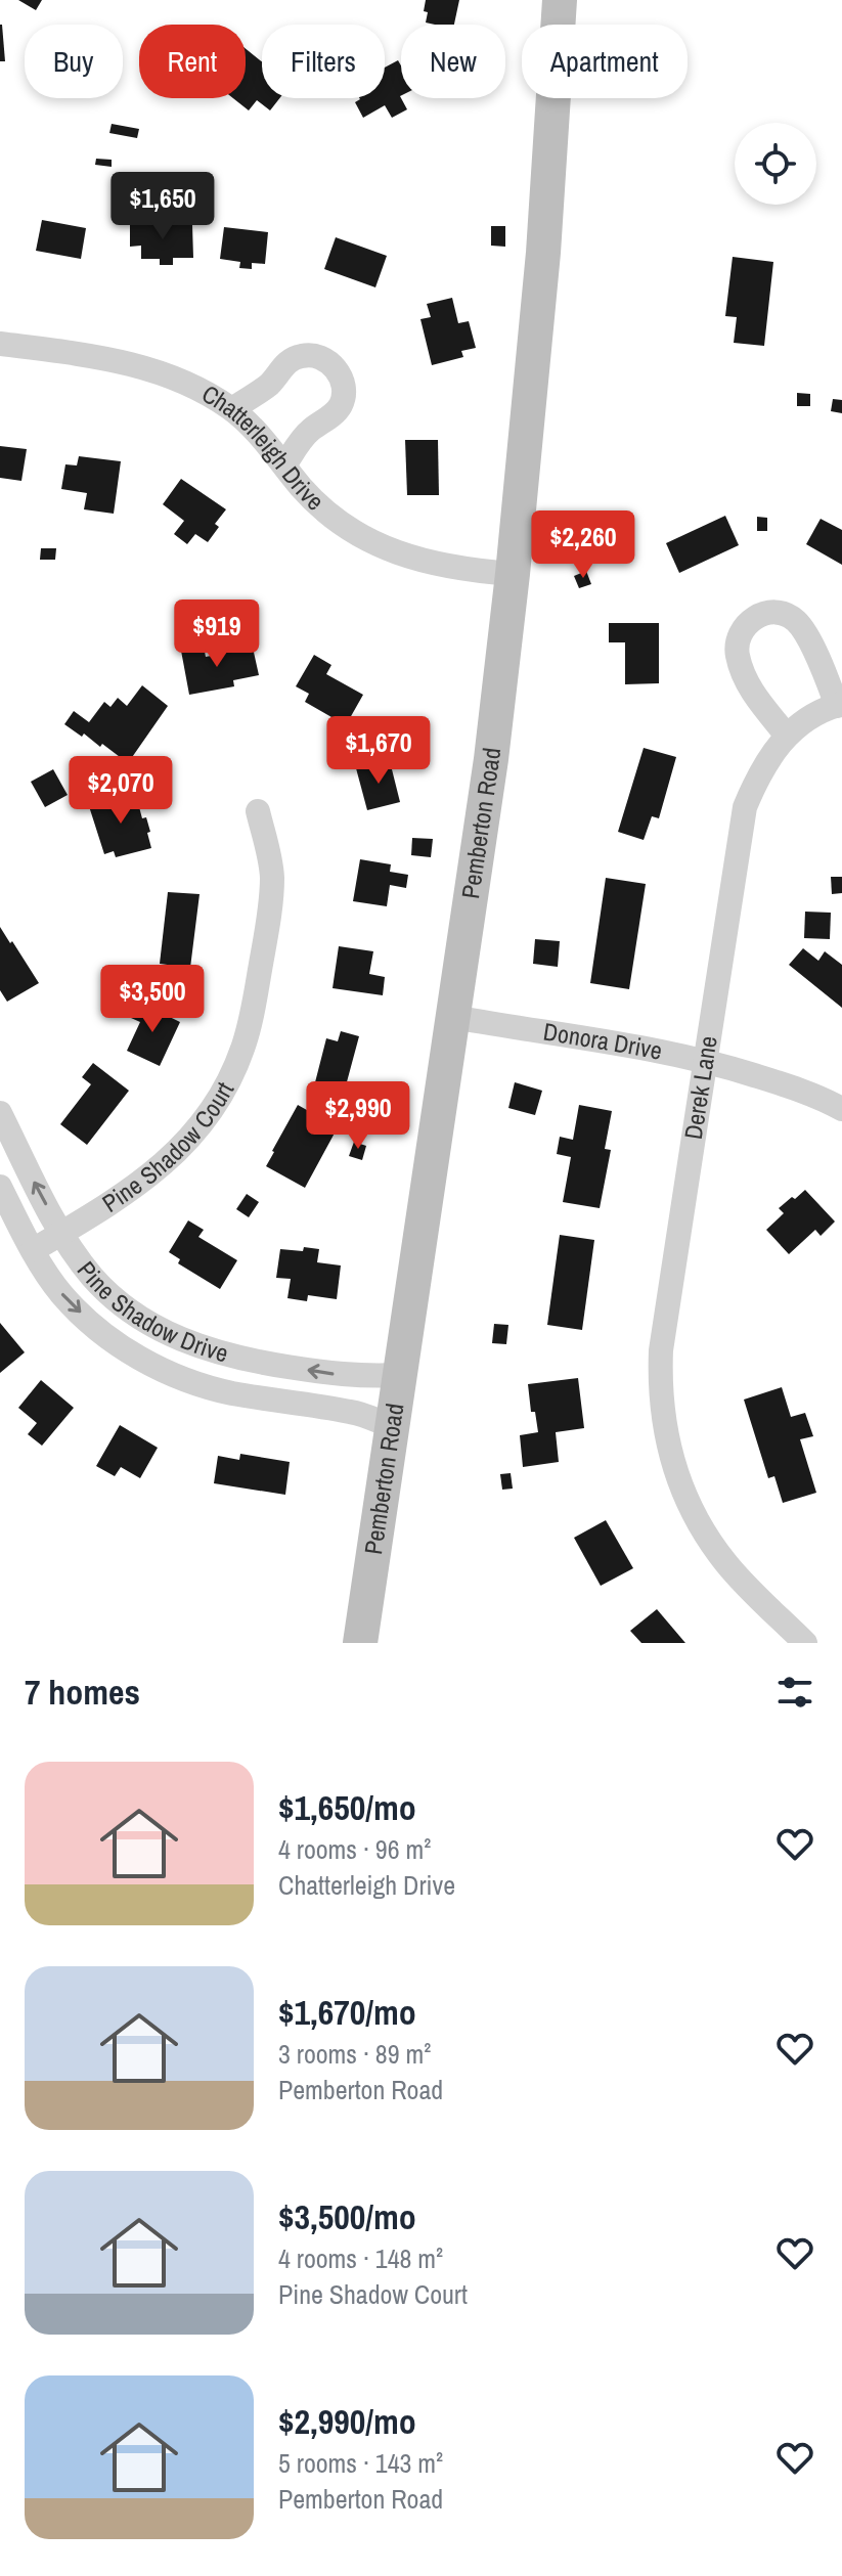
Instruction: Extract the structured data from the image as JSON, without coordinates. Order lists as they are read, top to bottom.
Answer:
{
  "streets": {
    "street": [
      "Chatterleigh Drive",
      "Pemberton Road",
      "Donora Drive",
      "Derek Lane",
      "Pine Shadow Court",
      "Pine Shadow Drive"
    ]
  },
  "crossings": [
    ["Chatterleigh Drive", "Pemberton Road"],
    ["Pemberton Road", "Donora Drive"],
    ["Pemberton Road", "Pine Shadow Drive"],
    ["Donora Drive", "Derek Lane"],
    ["Pine Shadow Court", "Pine Shadow Drive"]
  ],
  "page": {
    "chip": [
      "Buy",
      "Rent",
      "Filters",
      "New",
      "Apartment"
    ],
    "price": [
      "$1,650",
      "$2,260",
      "$919",
      "$1,670",
      "$2,070",
      "$3,500",
      "$2,990"
    ],
    "heading": "7 homes",
    "list": [
      {
        "name": "$1,650/mo",
        "note": "4 rooms · 96 m² · Chatterleigh Drive"
      },
      {
        "name": "$1,670/mo",
        "note": "3 rooms · 89 m² · Pemberton Road"
      },
      {
        "name": "$3,500/mo",
        "note": "4 rooms · 148 m² · Pine Shadow Court"
      },
      {
        "name": "$2,990/mo",
        "note": "5 rooms · 143 m² · Pemberton Road"
      }
    ]
  }
}
